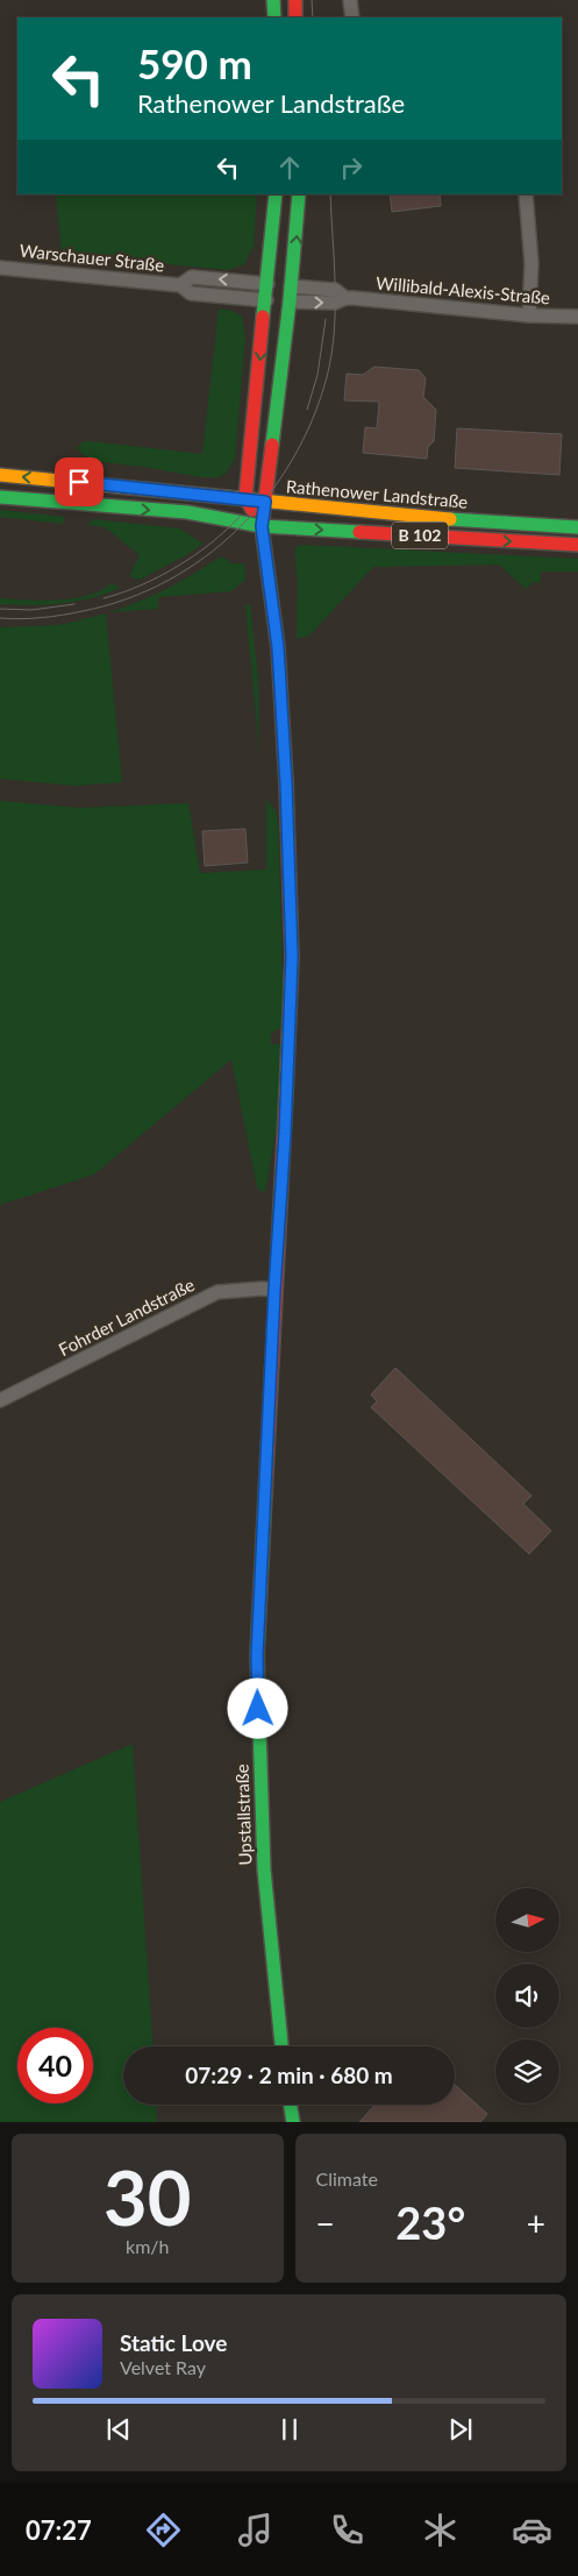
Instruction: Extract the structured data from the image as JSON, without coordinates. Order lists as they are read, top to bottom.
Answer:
{
  "streets": {
    "street": [
      "Warschauer Straße",
      "Willibald-Alexis-Straße",
      "Rathenower Landstraße",
      "B 102",
      "Fohrder Landstraße",
      "Upstallstraße"
    ]
  },
  "crossings": [
    ["Willibald-Alexis-Straße", "Upstallstraße"],
    ["Rathenower Landstraße", "Upstallstraße"],
    ["Fohrder Landstraße", "Upstallstraße"]
  ],
  "north": "right",
  "page": {
    "turn": ["590 m", "Rathenower Landstraße"],
    "limit": "40",
    "trip": "07:29 · 2 min · 680 m",
    "tile": [
      ["30", "km/h"],
      "Climate"
    ],
    "heat": ["−", "23°", "+"],
    "song": ["Static Love", "Velvet Ray"],
    "tabs": "07:27"
  }
}
